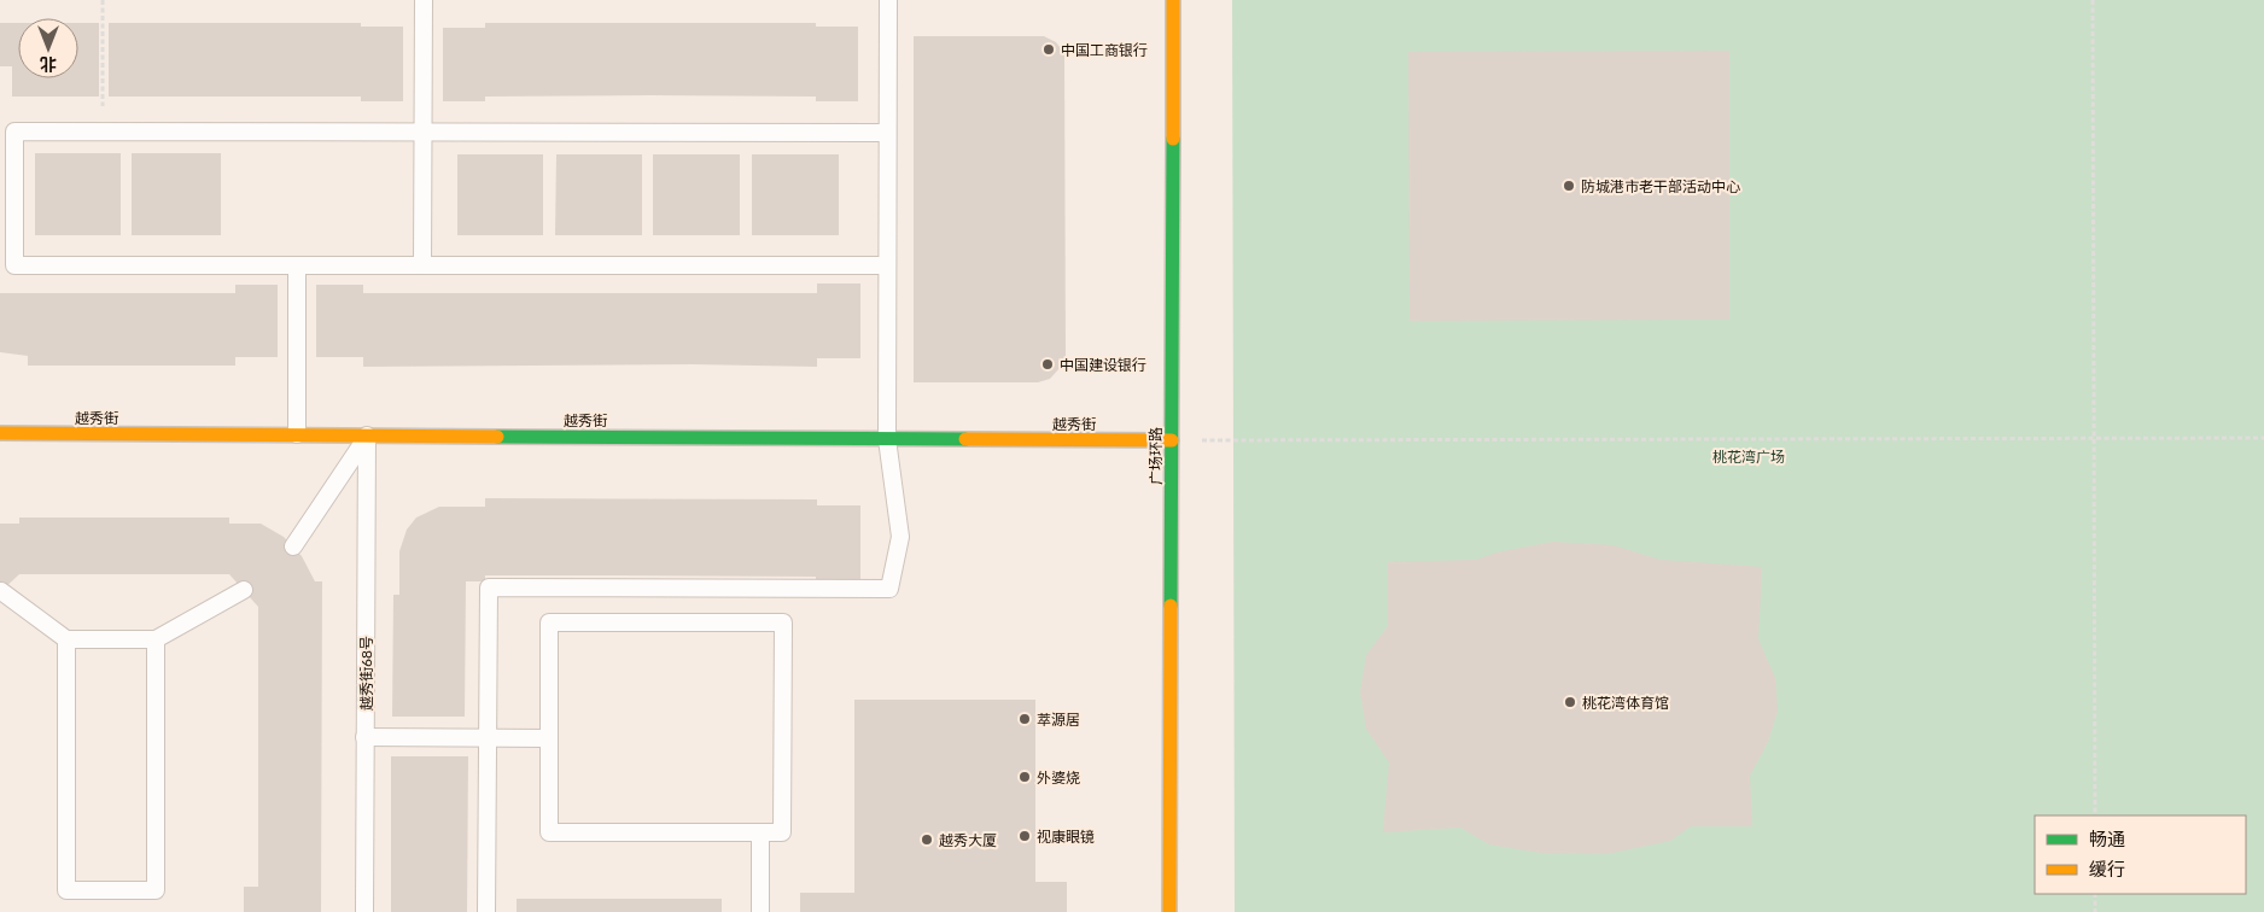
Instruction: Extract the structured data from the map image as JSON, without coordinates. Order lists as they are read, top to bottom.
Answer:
{
  "streets": {
    "street": ["越秀街", "广场环路"],
    "lane": ["越秀街68号"]
  },
  "crossings": [
    ["越秀街", "广场环路"],
    ["越秀街", "越秀街68号"]
  ],
  "parks": ["桃花湾广场"],
  "places": [
    "中国工商银行",
    "防城港市老干部活动中心",
    "中国建设银行",
    "桃花湾体育馆",
    "萃源居",
    "外婆烧",
    "视康眼镜",
    "越秀大厦"
  ],
  "legend": ["畅通", "缓行"],
  "north": "bottom"
}
